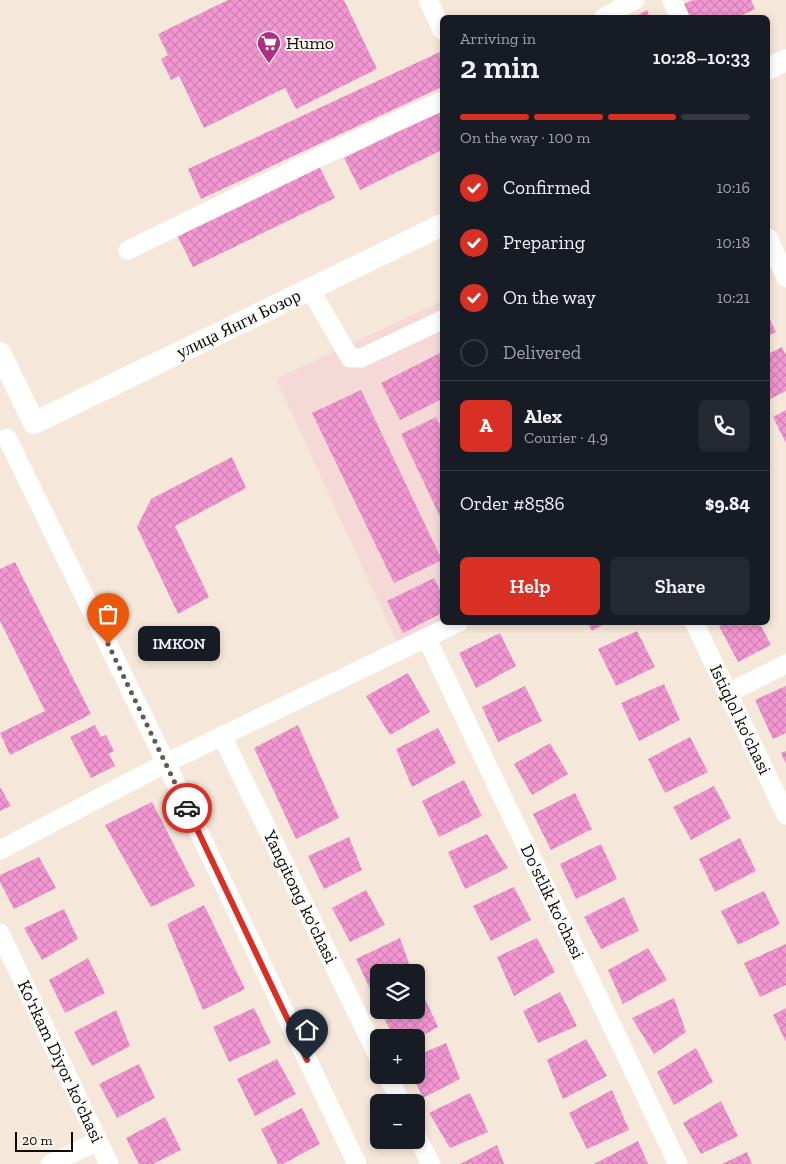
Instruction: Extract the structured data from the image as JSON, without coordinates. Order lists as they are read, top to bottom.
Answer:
{
  "streets": {
    "street": [
      "улица Янги Бозор",
      "Istiqlol ko'chasi",
      "Yangitong ko'chasi",
      "Do'stlik ko'chasi",
      "Ko'rkam Diyor ko'chasi"
    ]
  },
  "places": {
    "supermarket": ["Humo"],
    "other": ["IMKON"]
  },
  "scale_bar": "20 m",
  "page": {
    "heading": ["2 min", "Arriving in", "10:28–10:33"],
    "panel": [
      "Alex",
      "Courier · 4.9",
      "Order #8586",
      "$9.84"
    ],
    "bar": "On the way · 100 m",
    "list": [
      ["Confirmed", "10:16"],
      ["Preparing", "10:18"],
      ["On the way", "10:21"],
      "Delivered"
    ],
    "round": "A",
    "buttons": ["Help", "Share"],
    "bubble": "IMKON",
    "map_buttons": ["+", "−"],
    "scale": "20 m"
  }
}
